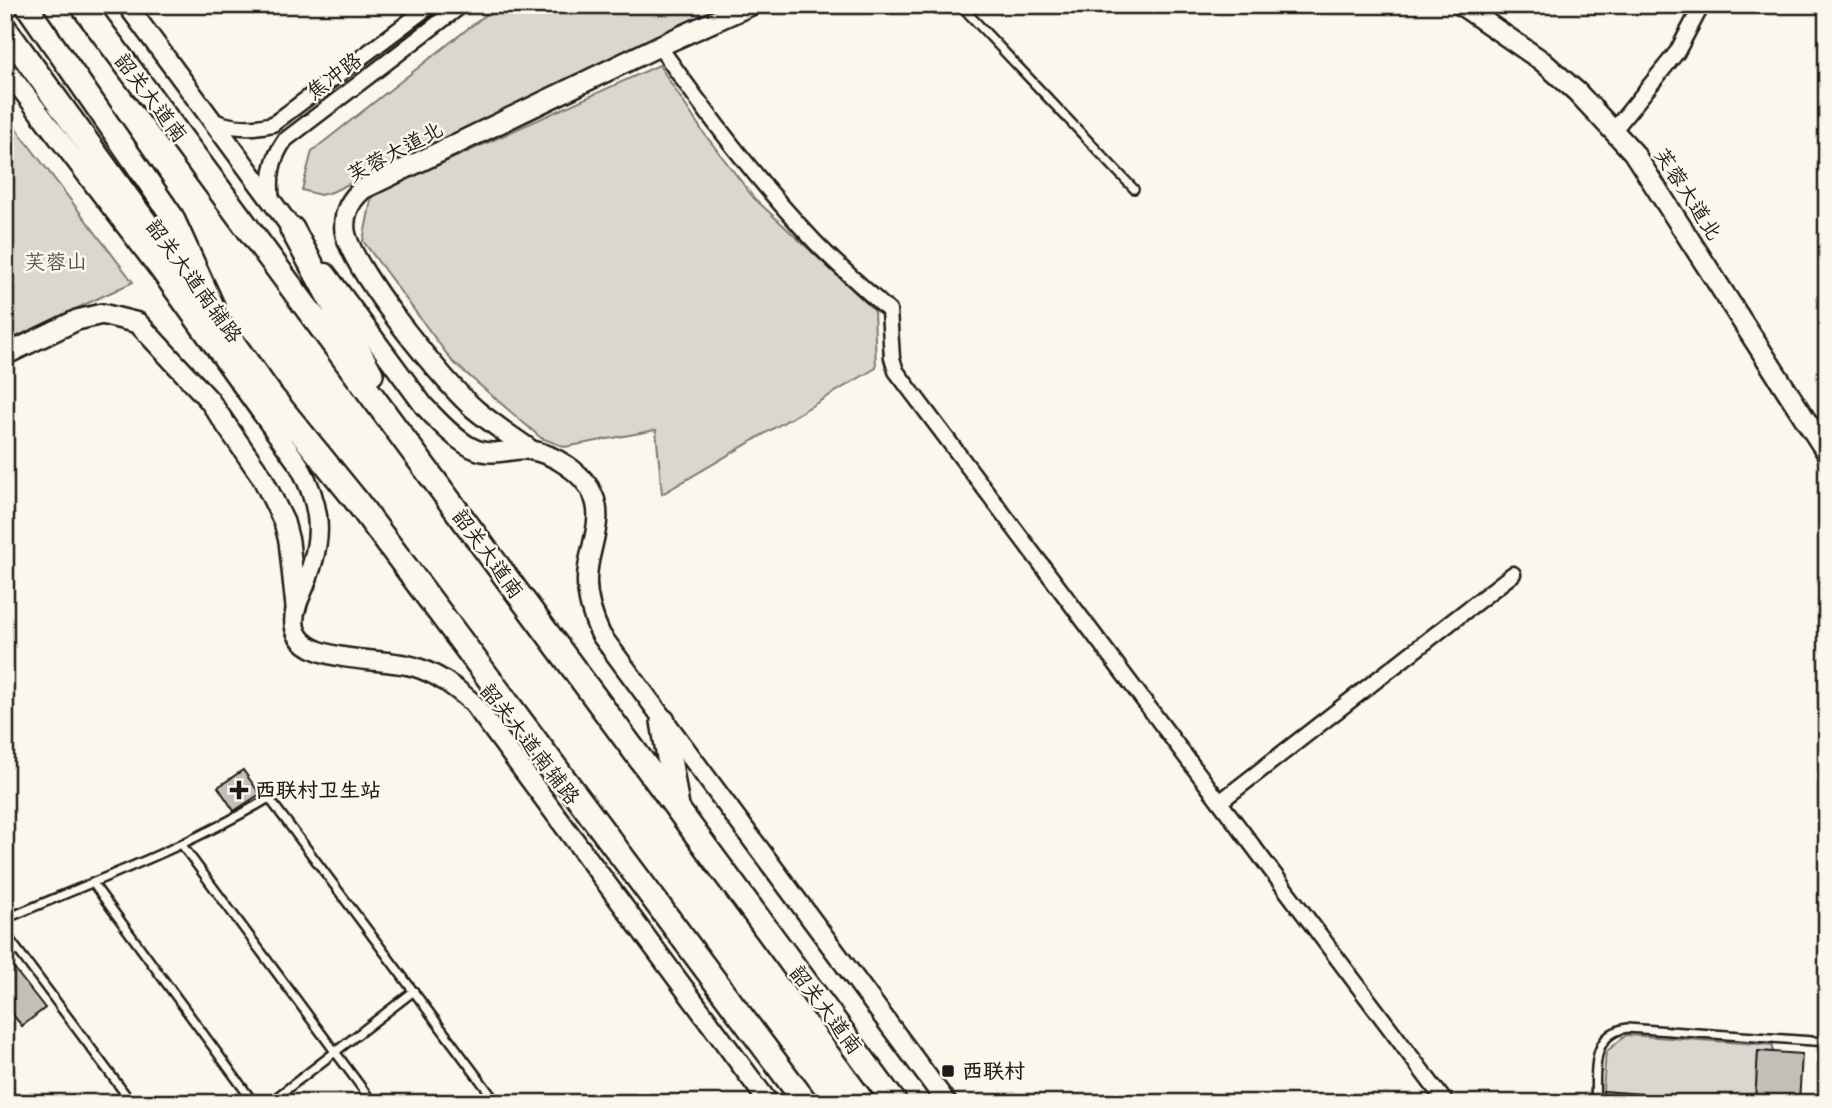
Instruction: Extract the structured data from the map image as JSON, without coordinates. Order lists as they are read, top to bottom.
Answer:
{
  "streets": {
    "highway": ["韶关大道南"],
    "main road": ["芙蓉大道北"],
    "street": ["焦冲路", "韶关大道南辅路"]
  },
  "parks": ["芙蓉山"],
  "places": {
    "health": ["西联村卫生站"],
    "transit": ["西联村"]
  }
}
